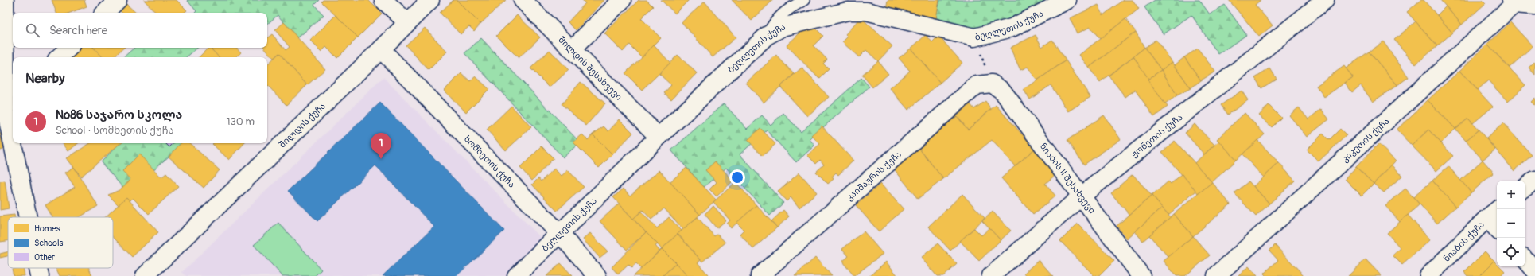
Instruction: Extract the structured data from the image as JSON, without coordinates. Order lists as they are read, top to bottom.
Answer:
{
  "streets": {
    "street": [
      "ბეღლეთის ქუჩა",
      "შილდის შესახვევი",
      "შილდის ქუჩა",
      "ჟონეთის ქუჩა",
      "კიკეთის ქუჩა",
      "სომხეთის ქუჩა",
      "კაიშაურის ქუჩა",
      "ნიაბის II შესახვევი",
      "ნიაბის ქუჩა"
    ]
  },
  "crossings": [
    ["ბეღლეთის ქუჩა", "შილდის შესახვევი"],
    ["ბეღლეთის ქუჩა", "სომხეთის ქუჩა"],
    ["შილდის ქუჩა", "სომხეთის ქუჩა"],
    ["ჟონეთის ქუჩა", "ნიაბის II შესახვევი"],
    ["კაიშაურის ქუჩა", "ნიაბის II შესახვევი"]
  ],
  "legend": ["Homes", "Schools", "Other"],
  "page": {
    "search": "Search here",
    "heading": "Nearby",
    "list": [
      {
        "mark": "1",
        "name": "№86 საჯარო სკოლა",
        "note": "School · სომხეთის ქუჩა",
        "value": "130 m"
      }
    ],
    "pins": "1",
    "map_buttons": ["+", "−"]
  }
}
